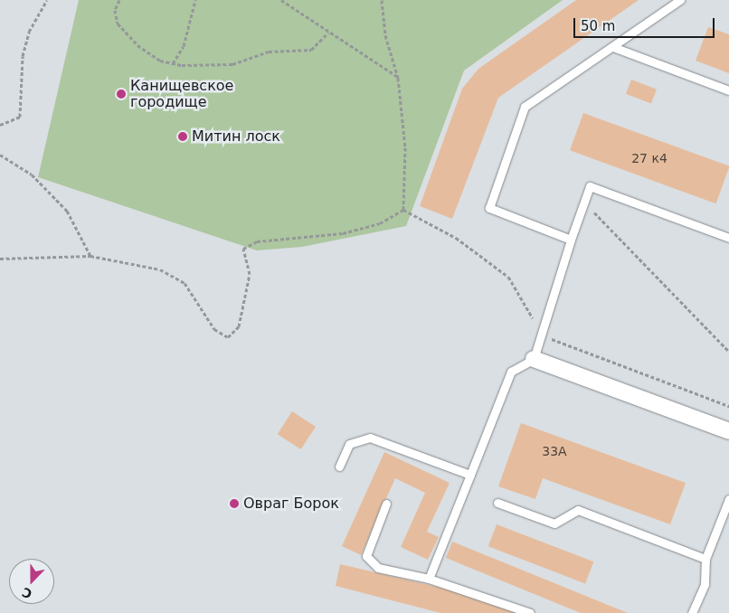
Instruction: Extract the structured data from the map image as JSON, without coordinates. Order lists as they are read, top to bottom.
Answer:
{
  "places": ["Канищевское городище", "Митин лоск", "Овраг Борок"],
  "house_numbers": ["27 к4", "33А"],
  "scale_bar": "50 m",
  "north": "bottom"
}
